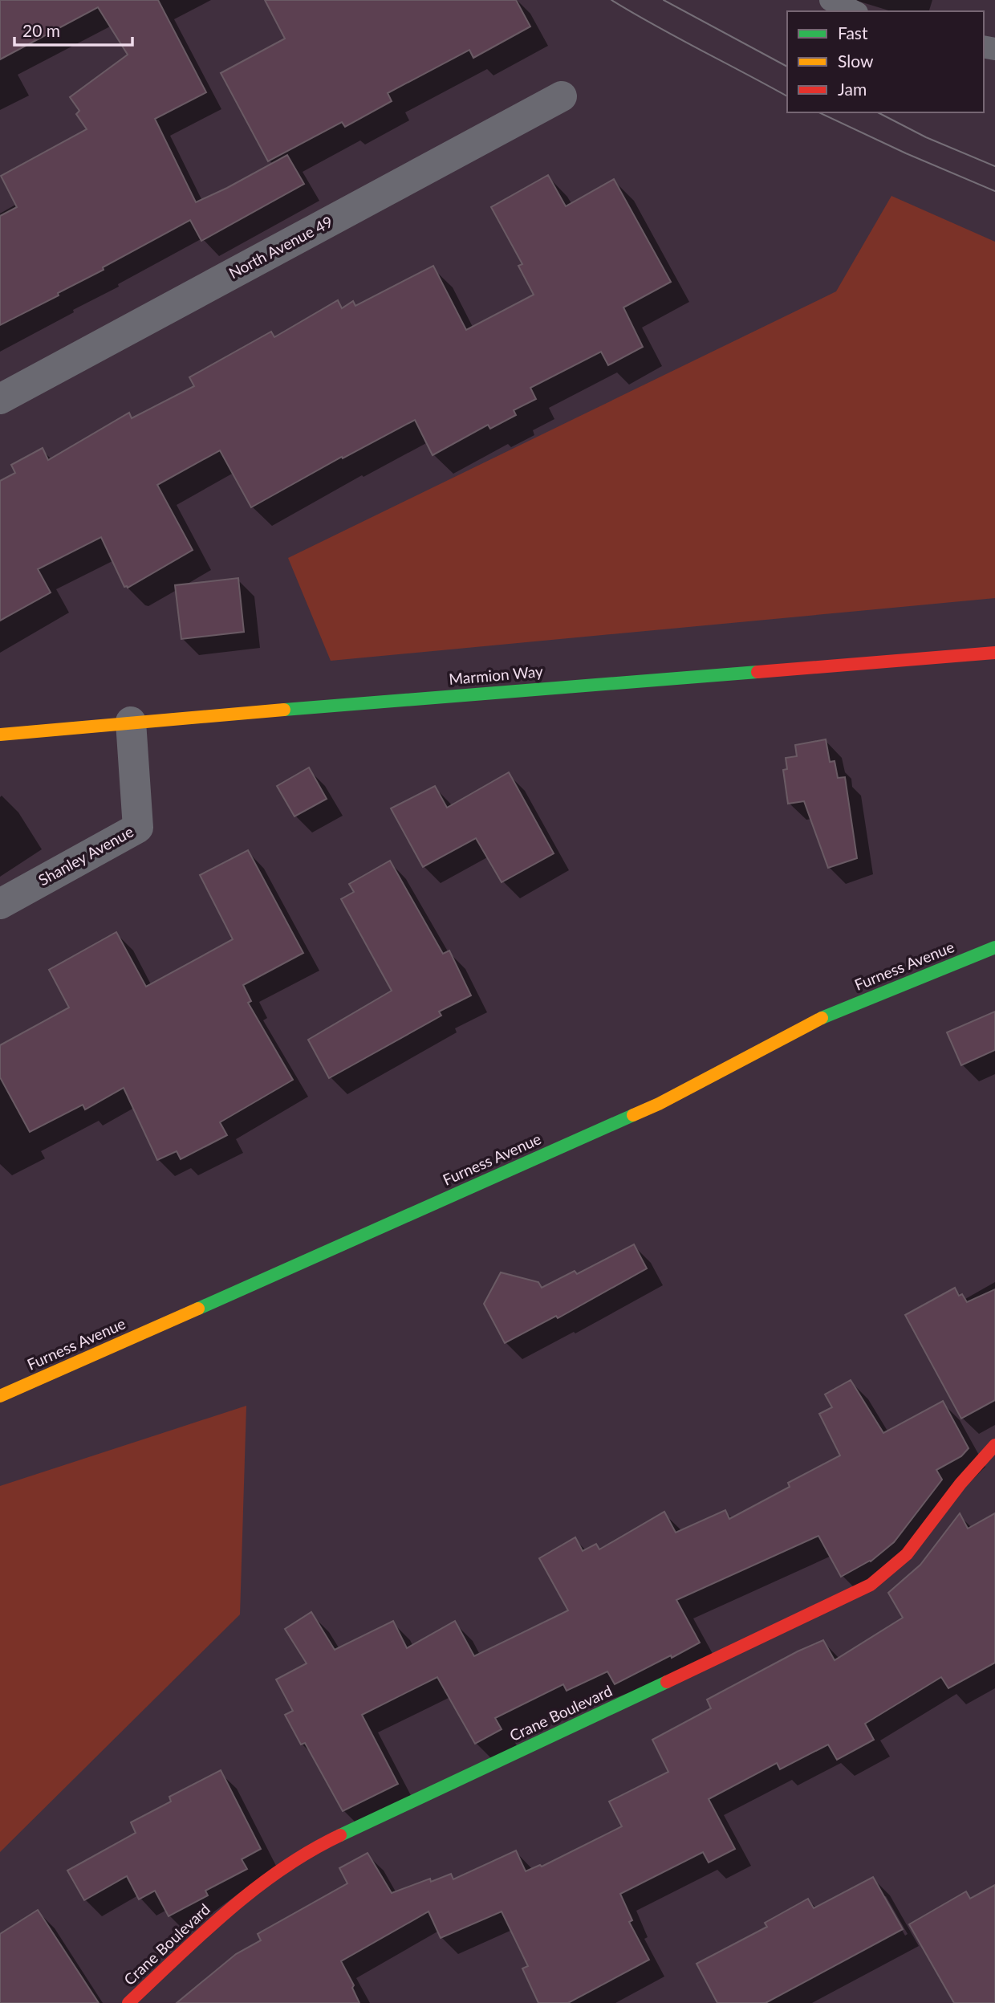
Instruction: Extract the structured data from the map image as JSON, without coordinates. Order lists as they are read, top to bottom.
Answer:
{
  "streets": {
    "street": [
      "North Avenue 49",
      "Marmion Way",
      "Shanley Avenue",
      "Furness Avenue",
      "Crane Boulevard"
    ]
  },
  "crossings": [
    ["Marmion Way", "Shanley Avenue"]
  ],
  "legend": ["Fast", "Slow", "Jam"],
  "scale_bar": "20 m"
}
